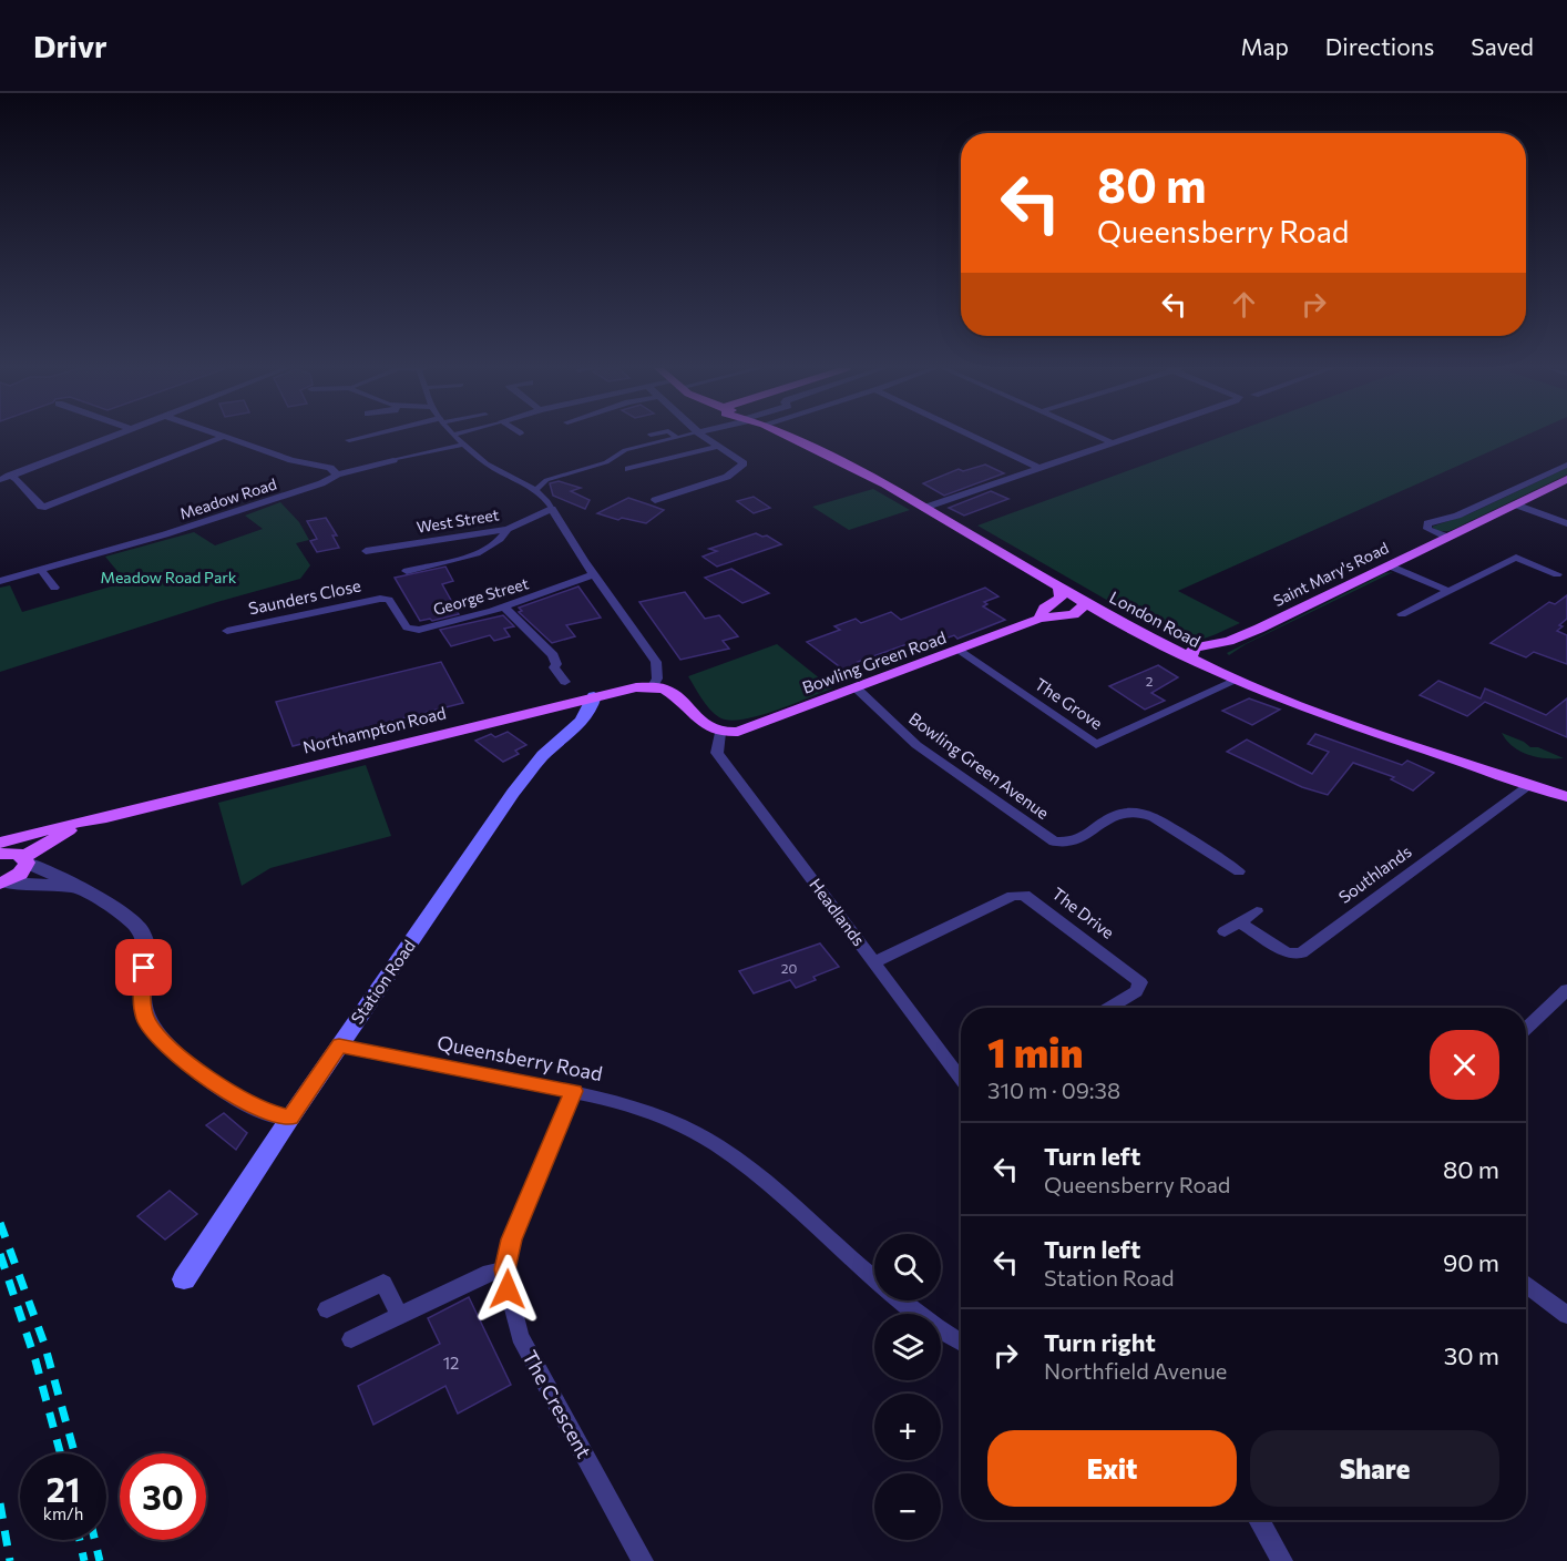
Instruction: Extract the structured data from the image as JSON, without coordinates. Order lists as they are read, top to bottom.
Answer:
{
  "streets": {
    "main road": [
      "Saint Mary's Road",
      "London Road",
      "Bowling Green Road",
      "Northampton Road",
      "Station Road"
    ],
    "street": [
      "Meadow Road",
      "West Street",
      "George Street",
      "Saunders Close",
      "The Grove",
      "Bowling Green Avenue",
      "Southlands",
      "Headlands",
      "The Drive",
      "Queensberry Road",
      "The Crescent"
    ]
  },
  "crossings": [
    ["Saint Mary's Road", "London Road"],
    ["George Street", "Saunders Close"],
    ["London Road", "Bowling Green Road"],
    ["London Road", "The Grove"],
    ["London Road", "Southlands"],
    ["Bowling Green Road", "The Grove"],
    ["Bowling Green Road", "Bowling Green Avenue"],
    ["Bowling Green Road", "Headlands"],
    ["Northampton Road", "Station Road"],
    ["Headlands", "The Drive"],
    ["Station Road", "Queensberry Road"],
    ["Queensberry Road", "The Crescent"]
  ],
  "parks": ["Meadow Road Park"],
  "house_numbers": ["2", "20", "12"],
  "page": {
    "header": "Drivr",
    "nav": ["Map", "Directions", "Saved"],
    "turn": ["80 m", "Queensberry Road"],
    "heading": ["1 min", "310 m · 09:38"],
    "list": [
      {
        "name": "Turn left",
        "note": "Queensberry Road",
        "value": "80 m"
      },
      {
        "name": "Turn left",
        "note": "Station Road",
        "value": "90 m"
      },
      {
        "name": "Turn right",
        "note": "Northfield Avenue",
        "value": "30 m"
      }
    ],
    "map_buttons": ["+", "−"],
    "buttons": ["Exit", "Share"],
    "speed": "21 km/h",
    "limit": "30"
  }
}
